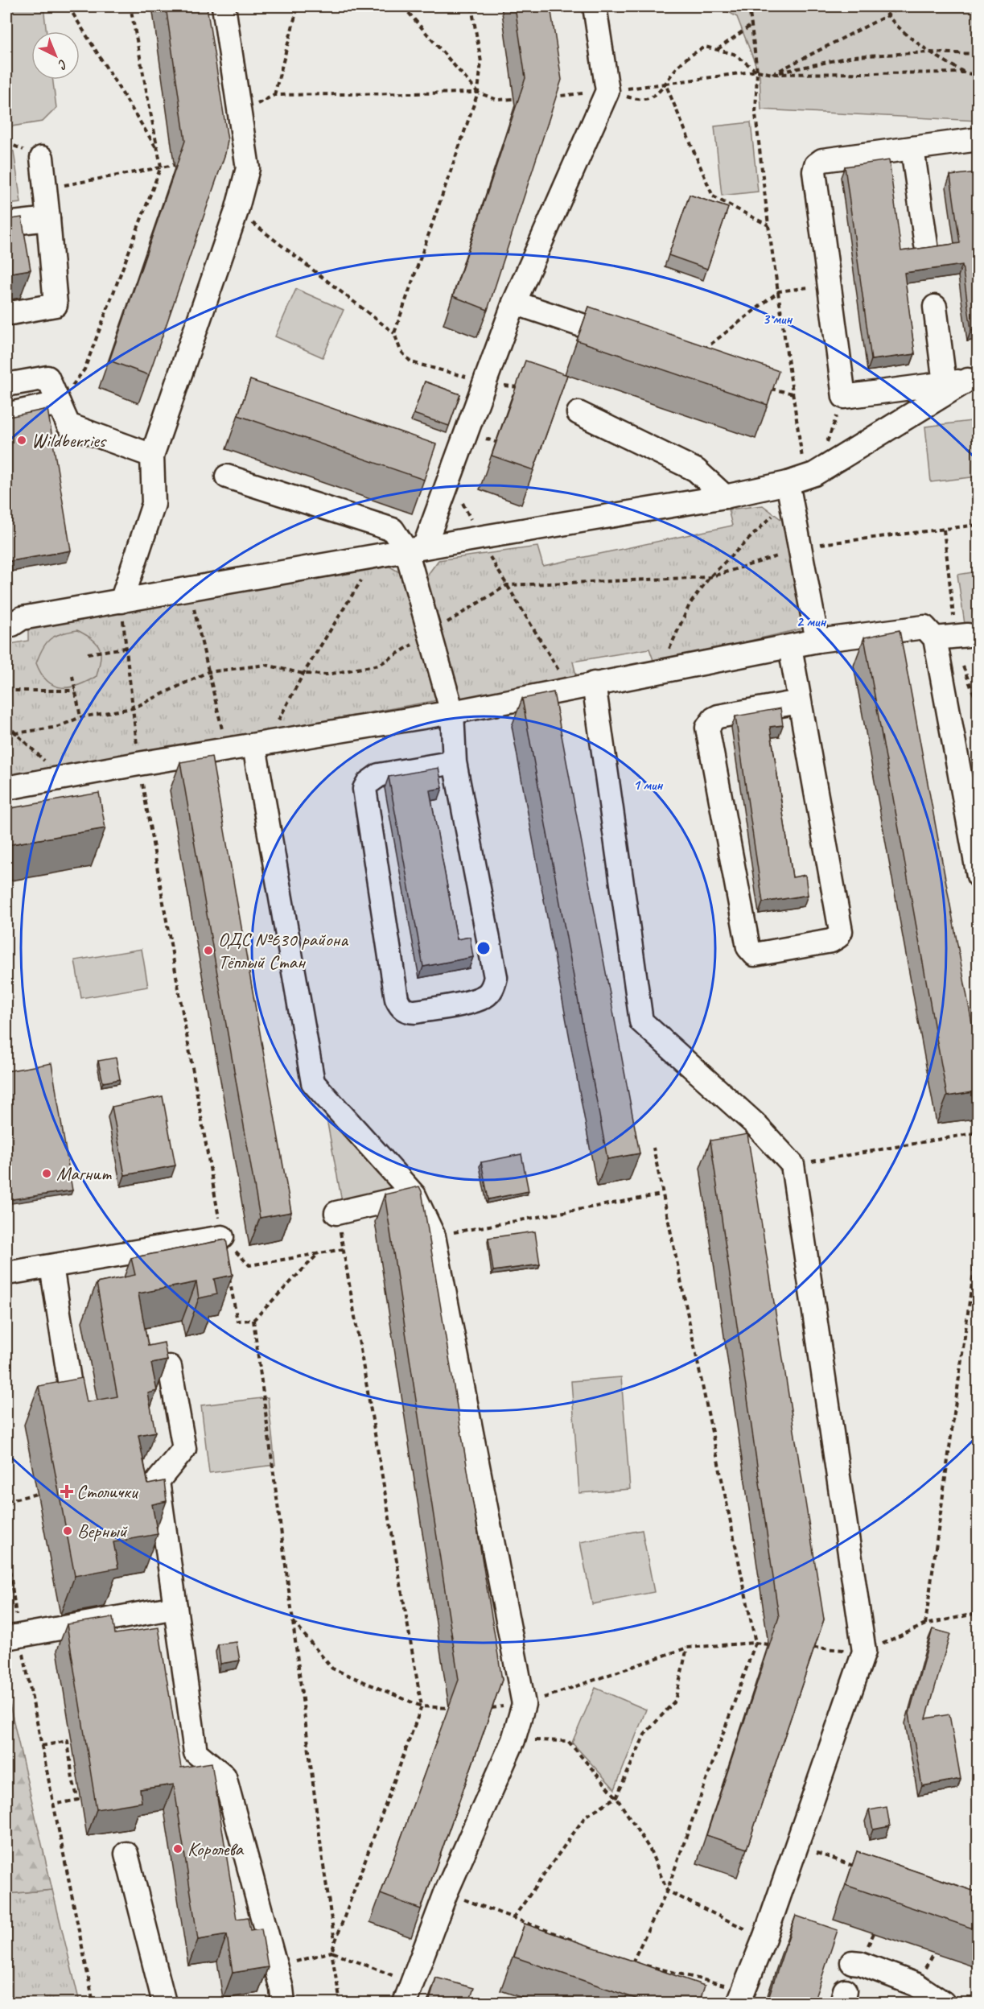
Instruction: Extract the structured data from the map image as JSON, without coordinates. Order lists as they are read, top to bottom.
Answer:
{
  "places": {
    "other": [
      "Wildberries",
      "ОДС №630 района Тёплый Стан",
      "Магнит",
      "Верный",
      "Королева"
    ],
    "health": ["Столички"]
  },
  "north": "bottom right",
  "rings": ["3 мин", "2 мин", "1 мин"]
}
